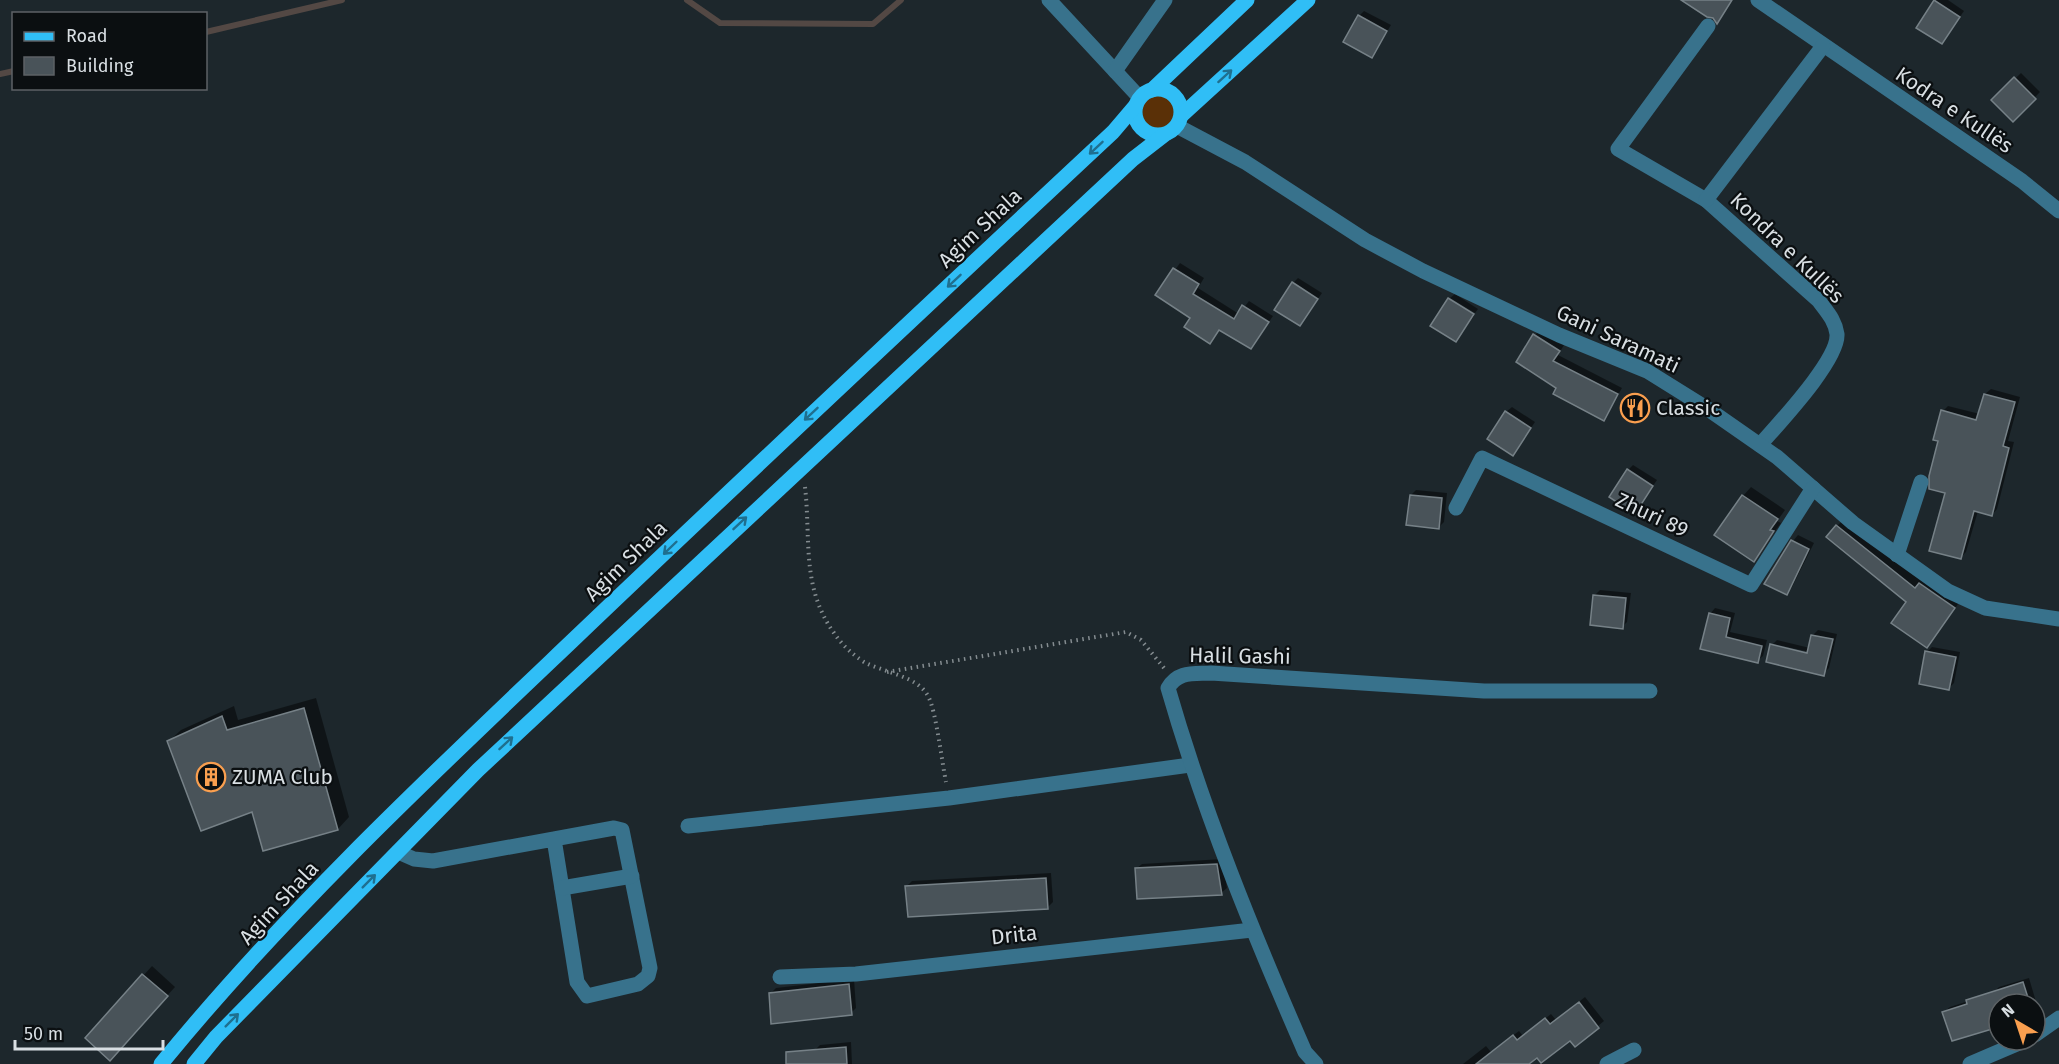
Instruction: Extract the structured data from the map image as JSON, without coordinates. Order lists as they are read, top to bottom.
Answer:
{
  "streets": {
    "main road": ["Agim Shala"],
    "street": [
      "Kodra e Kullës",
      "Kondra e Kullës",
      "Gani Saramati",
      "Zhuri 89",
      "Halil Gashi",
      "Drita"
    ]
  },
  "crossings": [
    ["Agim Shala", "Gani Saramati"],
    ["Kondra e Kullës", "Gani Saramati"],
    ["Gani Saramati", "Zhuri 89"],
    ["Halil Gashi", "Drita"]
  ],
  "places": {
    "restaurant": ["Classic"],
    "building": ["ZUMA Club"]
  },
  "legend": ["Road", "Building"],
  "scale_bar": "50 m",
  "north": "top left"
}
